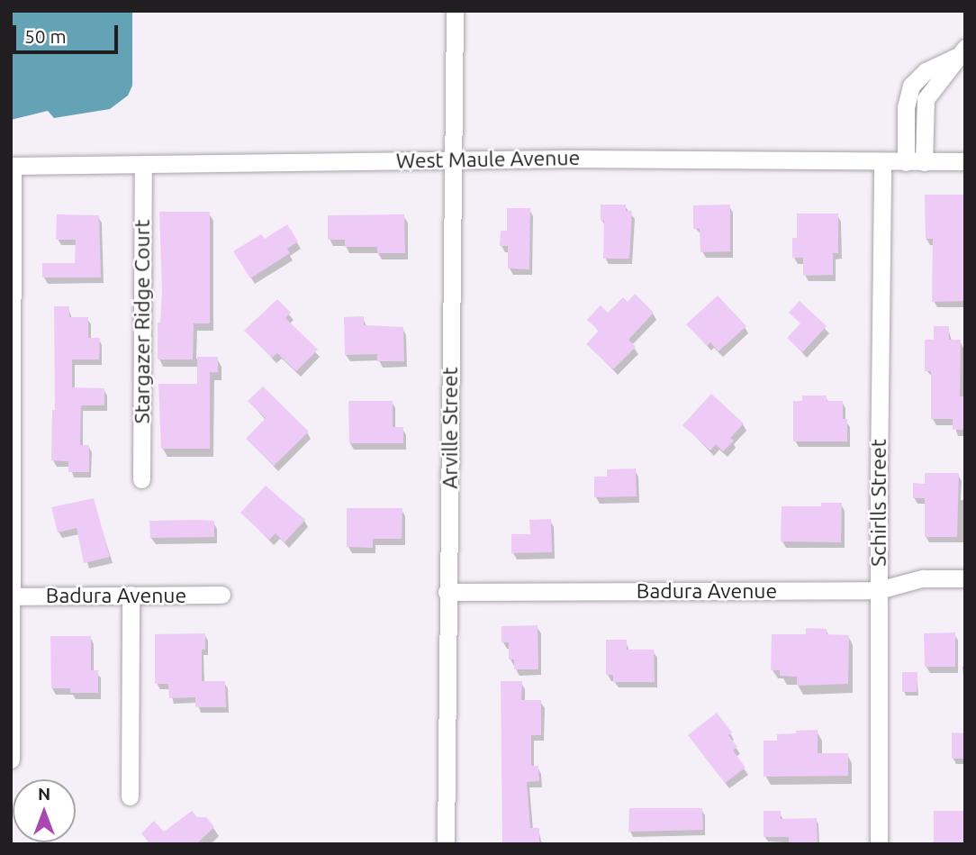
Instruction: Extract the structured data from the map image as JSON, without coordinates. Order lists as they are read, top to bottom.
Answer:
{
  "streets": {
    "street": [
      "West Maule Avenue",
      "Stargazer Ridge Court",
      "Arville Street",
      "Schirlls Street",
      "Badura Avenue"
    ]
  },
  "crossings": [
    ["West Maule Avenue", "Stargazer Ridge Court"],
    ["West Maule Avenue", "Arville Street"],
    ["West Maule Avenue", "Schirlls Street"],
    ["Arville Street", "Badura Avenue"],
    ["Schirlls Street", "Badura Avenue"]
  ],
  "scale_bar": "50 m",
  "north": "top"
}
